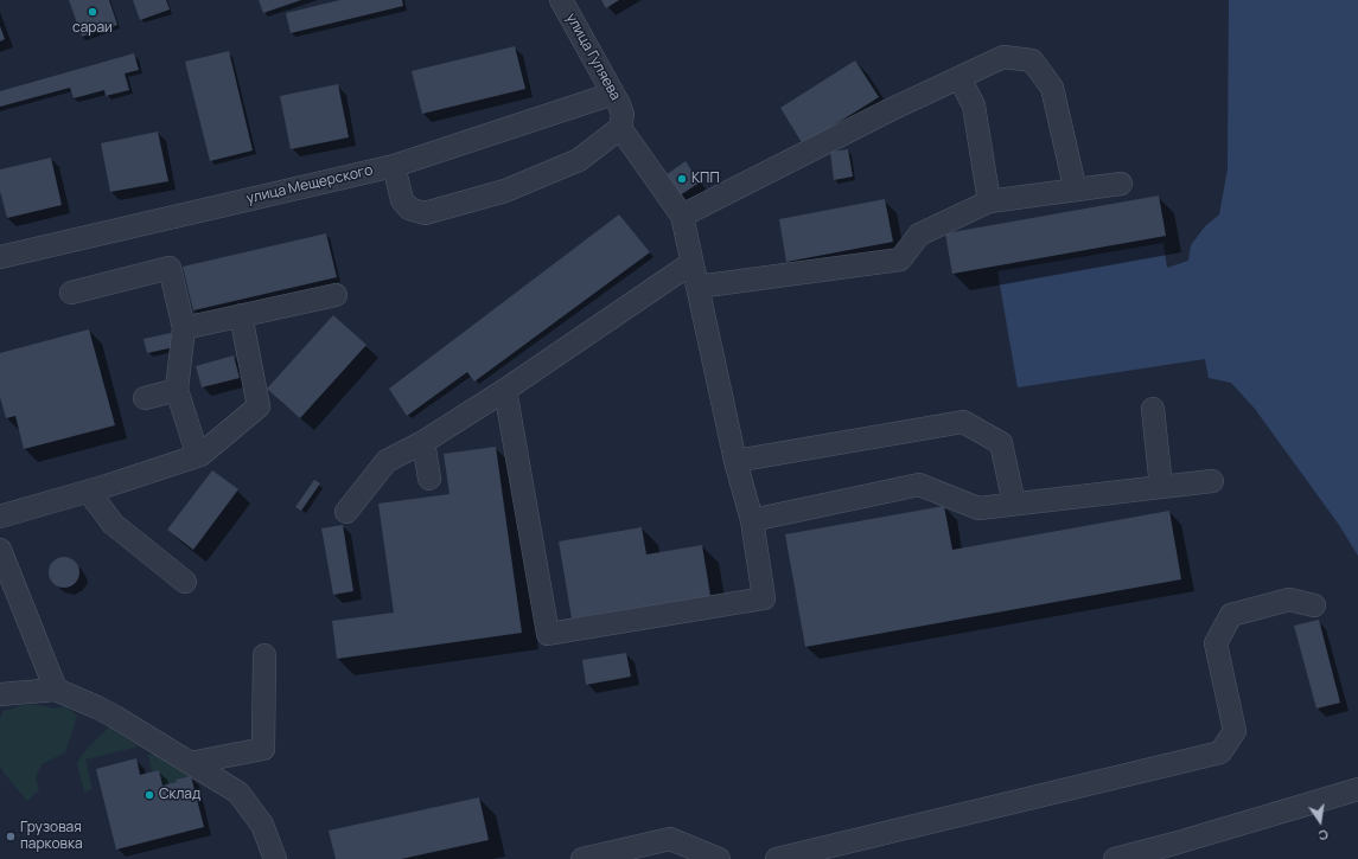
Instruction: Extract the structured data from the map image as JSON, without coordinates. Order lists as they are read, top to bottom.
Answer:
{
  "streets": {
    "street": ["улица Гуляева", "улица Мещерского"]
  },
  "crossings": [
    ["улица Гуляева", "улица Мещерского"]
  ],
  "places": [
    "сараи",
    "КПП",
    "Склад",
    "Грузовая парковка"
  ],
  "north": "bottom"
}
